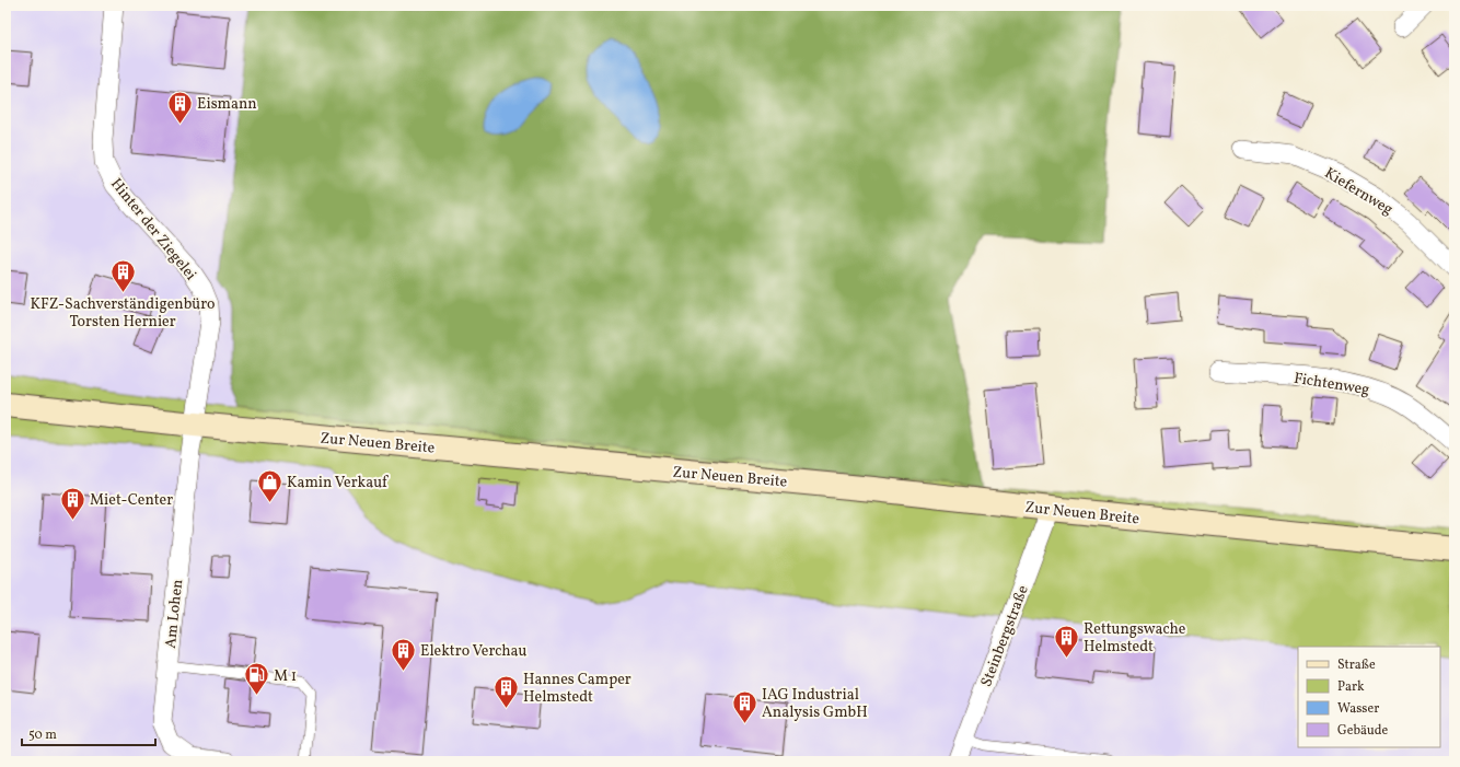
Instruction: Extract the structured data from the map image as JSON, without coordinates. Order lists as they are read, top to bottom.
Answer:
{
  "streets": {
    "street": [
      "Kiefernweg",
      "Hinter der Ziegelei",
      "Fichtenweg",
      "Zur Neuen Breite",
      "Am Lohen",
      "Steinbergstraße"
    ]
  },
  "crossings": [
    ["Hinter der Ziegelei", "Zur Neuen Breite"],
    ["Hinter der Ziegelei", "Am Lohen"],
    ["Zur Neuen Breite", "Am Lohen"],
    ["Zur Neuen Breite", "Steinbergstraße"]
  ],
  "places": {
    "building": [
      "Eismann",
      "KFZ-Sachverständigenbüro Torsten Hernier",
      "Miet-Center",
      "Rettungswache Helmstedt",
      "Elektro Verchau",
      "Hannes Camper Helmstedt",
      "IAG Industrial Analysis GmbH"
    ],
    "shop": ["Kamin Verkauf"],
    "fuel station": ["M 1"]
  },
  "legend": [
    "Straße",
    "Park",
    "Wasser",
    "Gebäude"
  ],
  "scale_bar": "50 m"
}
